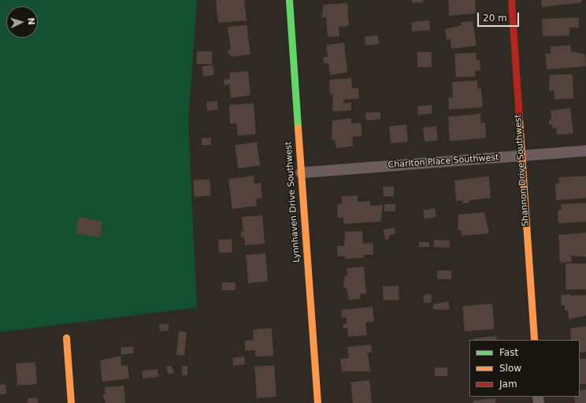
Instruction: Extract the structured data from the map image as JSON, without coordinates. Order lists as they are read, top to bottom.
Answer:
{
  "streets": {
    "street": ["Charlton Place Southwest", "Shannon Drive Southwest", "Lynnhaven Drive Southwest"]
  },
  "crossings": [
    ["Charlton Place Southwest", "Shannon Drive Southwest"],
    ["Charlton Place Southwest", "Lynnhaven Drive Southwest"]
  ],
  "legend": ["Fast", "Slow", "Jam"],
  "scale_bar": "20 m",
  "north": "right"
}
